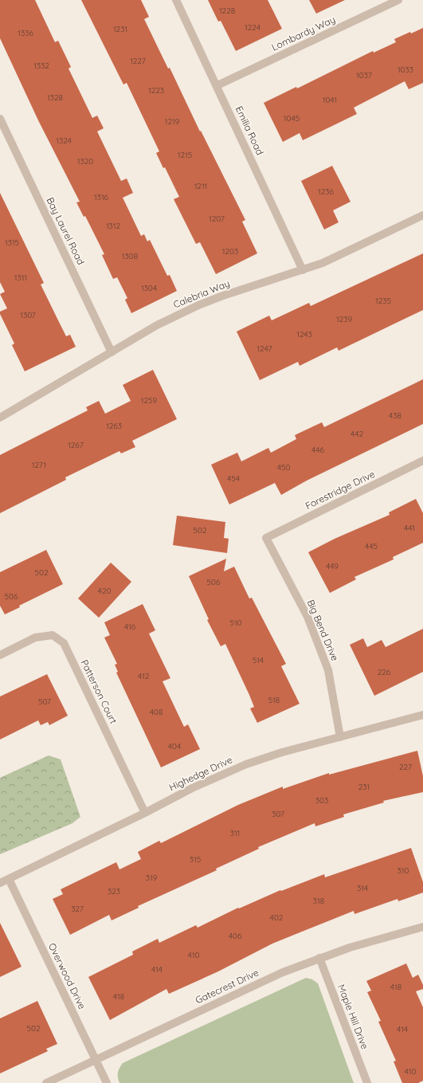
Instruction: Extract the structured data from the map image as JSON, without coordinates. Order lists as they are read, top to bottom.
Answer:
{
  "streets": {
    "street": [
      "Lombardy Way",
      "Emilia Road",
      "Bay Laurel Road",
      "Calebria Way",
      "Forestridge Drive",
      "Big Bend Drive",
      "Patterson Court",
      "Highedge Drive",
      "Overwood Drive",
      "Gatecrest Drive",
      "Maple Hill Drive"
    ]
  },
  "crossings": [
    ["Lombardy Way", "Emilia Road"],
    ["Emilia Road", "Calebria Way"],
    ["Bay Laurel Road", "Calebria Way"],
    ["Forestridge Drive", "Big Bend Drive"],
    ["Big Bend Drive", "Highedge Drive"],
    ["Patterson Court", "Highedge Drive"],
    ["Highedge Drive", "Overwood Drive"],
    ["Overwood Drive", "Gatecrest Drive"],
    ["Gatecrest Drive", "Maple Hill Drive"]
  ],
  "house_numbers": [
    "1228",
    "1224",
    "1231",
    "1336",
    "1227",
    "1332",
    "1033",
    "1037",
    "1223",
    "1328",
    "1041",
    "1045",
    "1219",
    "1324",
    "1215",
    "1320",
    "1211",
    "1236",
    "1316",
    "1207",
    "1312",
    "1315",
    "1203",
    "1308",
    "1311",
    "1304",
    "1235",
    "1307",
    "1239",
    "1243",
    "1247",
    "1259",
    "438",
    "1263",
    "442",
    "1267",
    "446",
    "1271",
    "450",
    "454",
    "441",
    "502",
    "445",
    "449",
    "502",
    "506",
    "420",
    "506",
    "510",
    "416",
    "514",
    "226",
    "412",
    "518",
    "507",
    "408",
    "404",
    "227",
    "231",
    "303",
    "307",
    "311",
    "315",
    "310",
    "319",
    "314",
    "323",
    "318",
    "327",
    "402",
    "406",
    "410",
    "414",
    "418",
    "418",
    "502",
    "414",
    "410"
  ]
}
